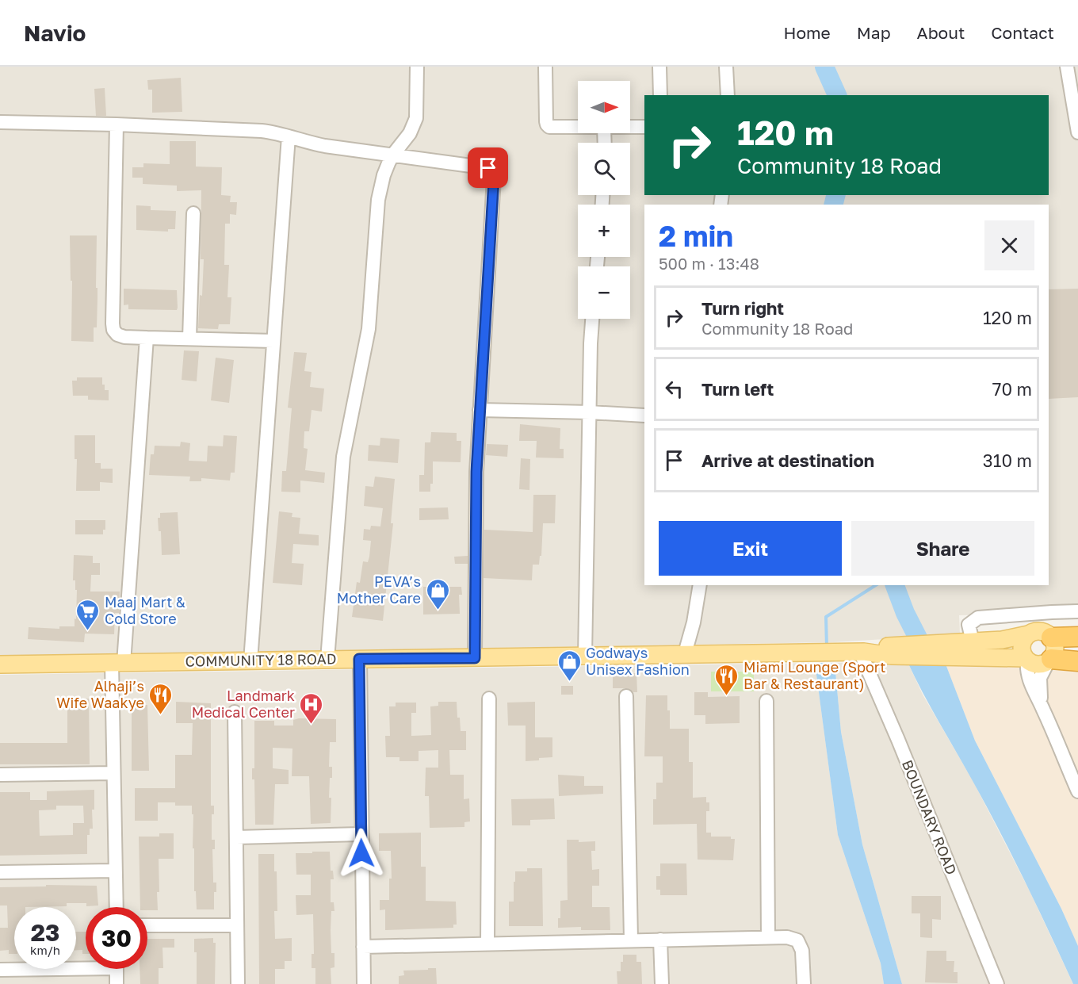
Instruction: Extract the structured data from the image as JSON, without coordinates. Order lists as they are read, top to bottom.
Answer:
{
  "streets": {
    "main road": ["COMMUNITY 18 ROAD"],
    "street": ["BOUNDARY ROAD"]
  },
  "crossings": [
    ["COMMUNITY 18 ROAD", "BOUNDARY ROAD"]
  ],
  "places": {
    "shop": ["PEVA’s Mother Care", "Godways Unisex Fashion"],
    "supermarket": ["Maaj Mart & Cold Store"],
    "restaurant": ["Miami Lounge (Sport Bar & Restaurant)", "Alhaji’s Wife Waakye"],
    "hospital": ["Landmark Medical Center"]
  },
  "north": "right",
  "page": {
    "header": "Navio",
    "nav": [
      "Home",
      "Map",
      "About",
      "Contact"
    ],
    "map_buttons": ["+", "−"],
    "turn": ["120 m", "Community 18 Road"],
    "heading": ["2 min", "500 m · 13:48"],
    "list": [
      {
        "name": "Turn right",
        "note": "Community 18 Road",
        "value": "120 m"
      },
      {
        "name": "Turn left",
        "value": "70 m"
      },
      {
        "name": "Arrive at destination",
        "value": "310 m"
      }
    ],
    "buttons": ["Exit", "Share"],
    "speed": "23 km/h",
    "limit": "30"
  }
}
